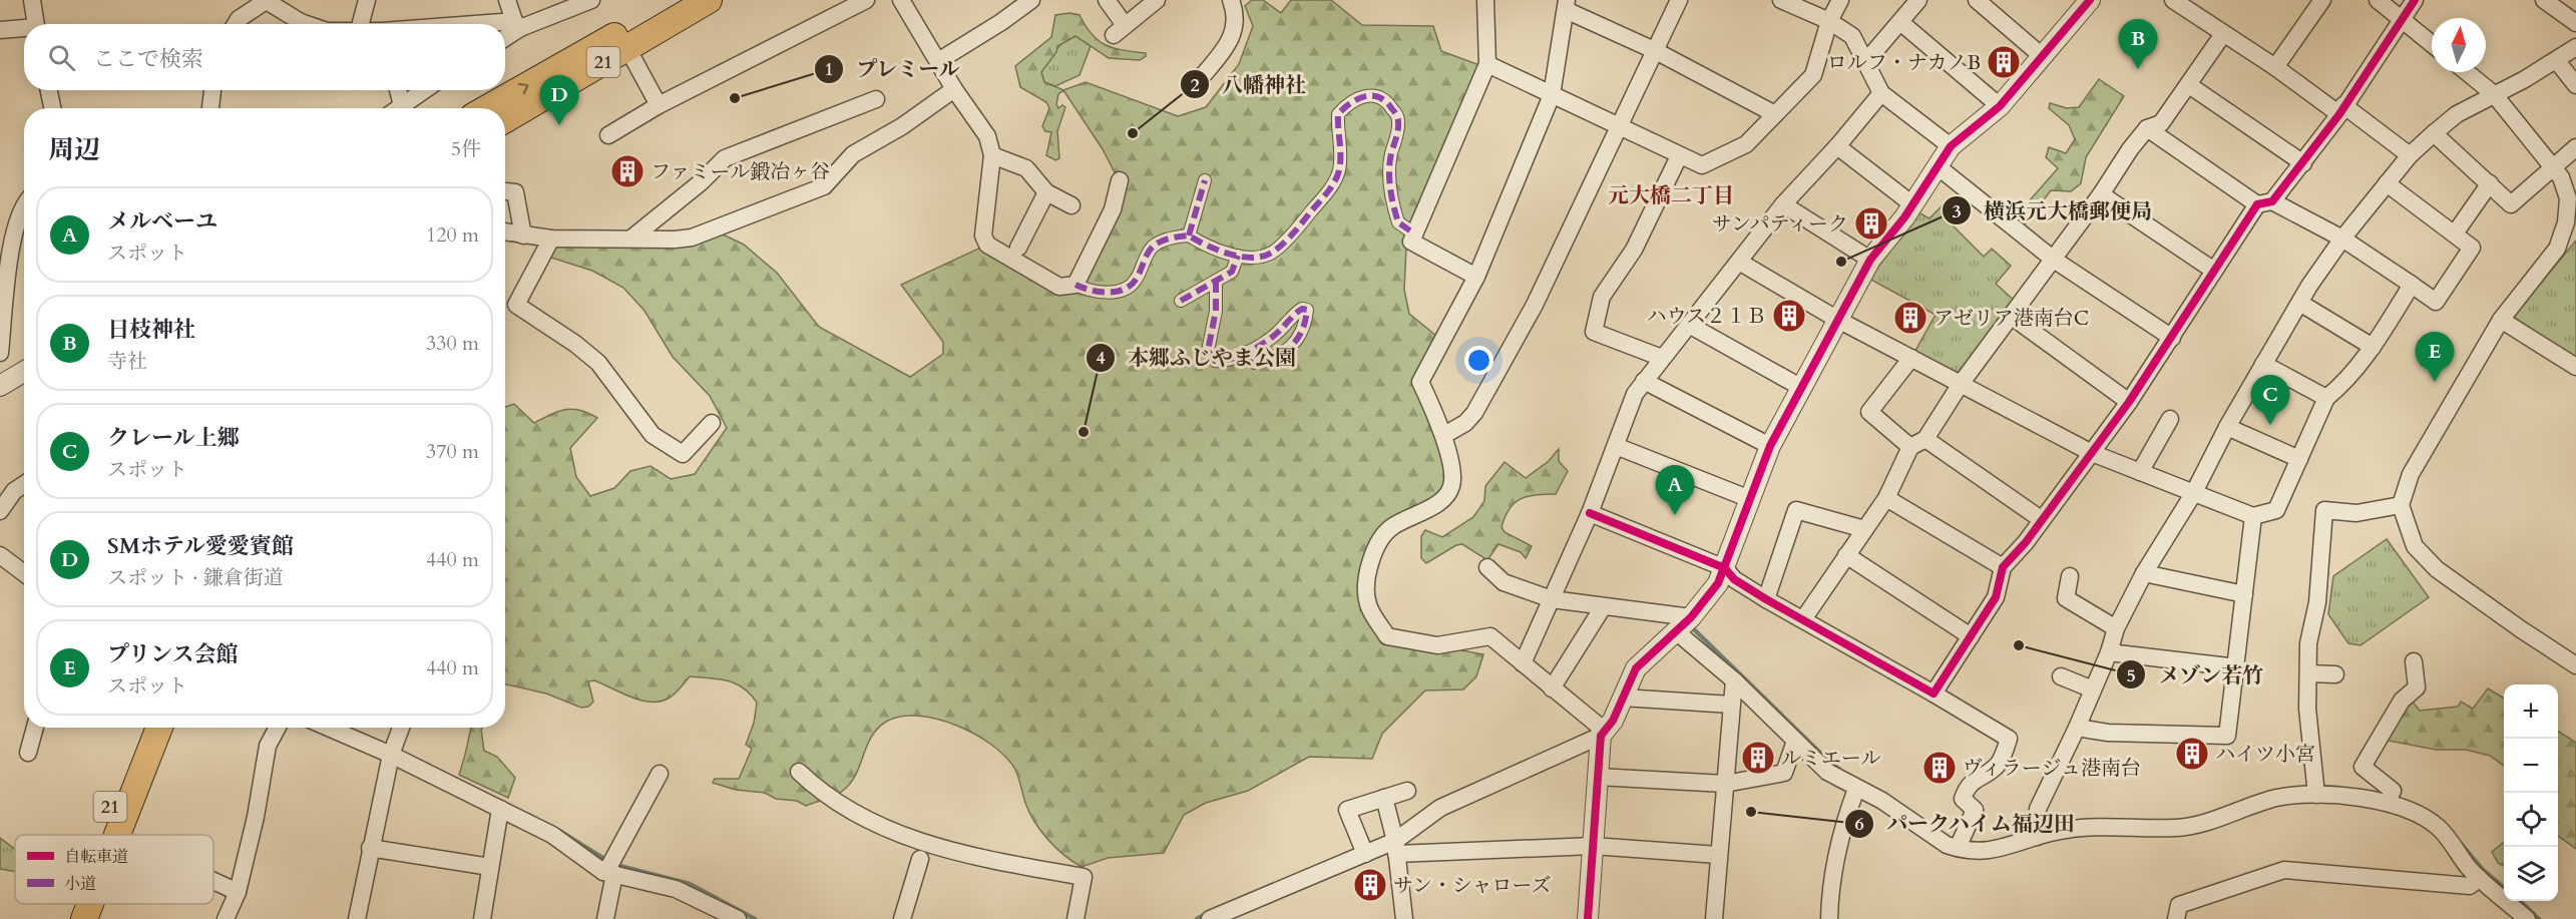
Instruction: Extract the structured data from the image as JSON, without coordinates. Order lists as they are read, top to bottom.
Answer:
{
  "streets": {
    "main road": ["21"]
  },
  "districts": ["元大橋二丁目"],
  "places": {
    "building": [
      "ロルフ・ナカノB",
      "ファミール鍛冶ヶ谷",
      "サンパティーク",
      "ハウス２１Ｂ",
      "アゼリア港南台C",
      "ハイツ小宮",
      "ルミエール",
      "ヴィラージュ港南台",
      "サン・シャローズ"
    ],
    "other": [
      "プレミール",
      "八幡神社",
      "横浜元大橋郵便局",
      "本郷ふじやま公園",
      "メゾン若竹",
      "パークハイム福辺田"
    ]
  },
  "legend": ["自転車道", "小道"],
  "north": "top",
  "page": {
    "pins": [
      "B",
      "D",
      "E",
      "C",
      "A"
    ],
    "search": "ここで検索",
    "heading": ["周辺", "5件"],
    "list": [
      {
        "mark": "A",
        "name": "メルベーユ",
        "note": "スポット",
        "value": "120 m"
      },
      {
        "mark": "B",
        "name": "日枝神社",
        "note": "寺社",
        "value": "330 m"
      },
      {
        "mark": "C",
        "name": "クレール上郷",
        "note": "スポット",
        "value": "370 m"
      },
      {
        "mark": "D",
        "name": "SMホテル愛愛賓館",
        "note": "スポット · 鎌倉街道",
        "value": "440 m"
      },
      {
        "mark": "E",
        "name": "プリンス会館",
        "note": "スポット",
        "value": "440 m"
      }
    ],
    "map_buttons": ["+", "−"]
  }
}
